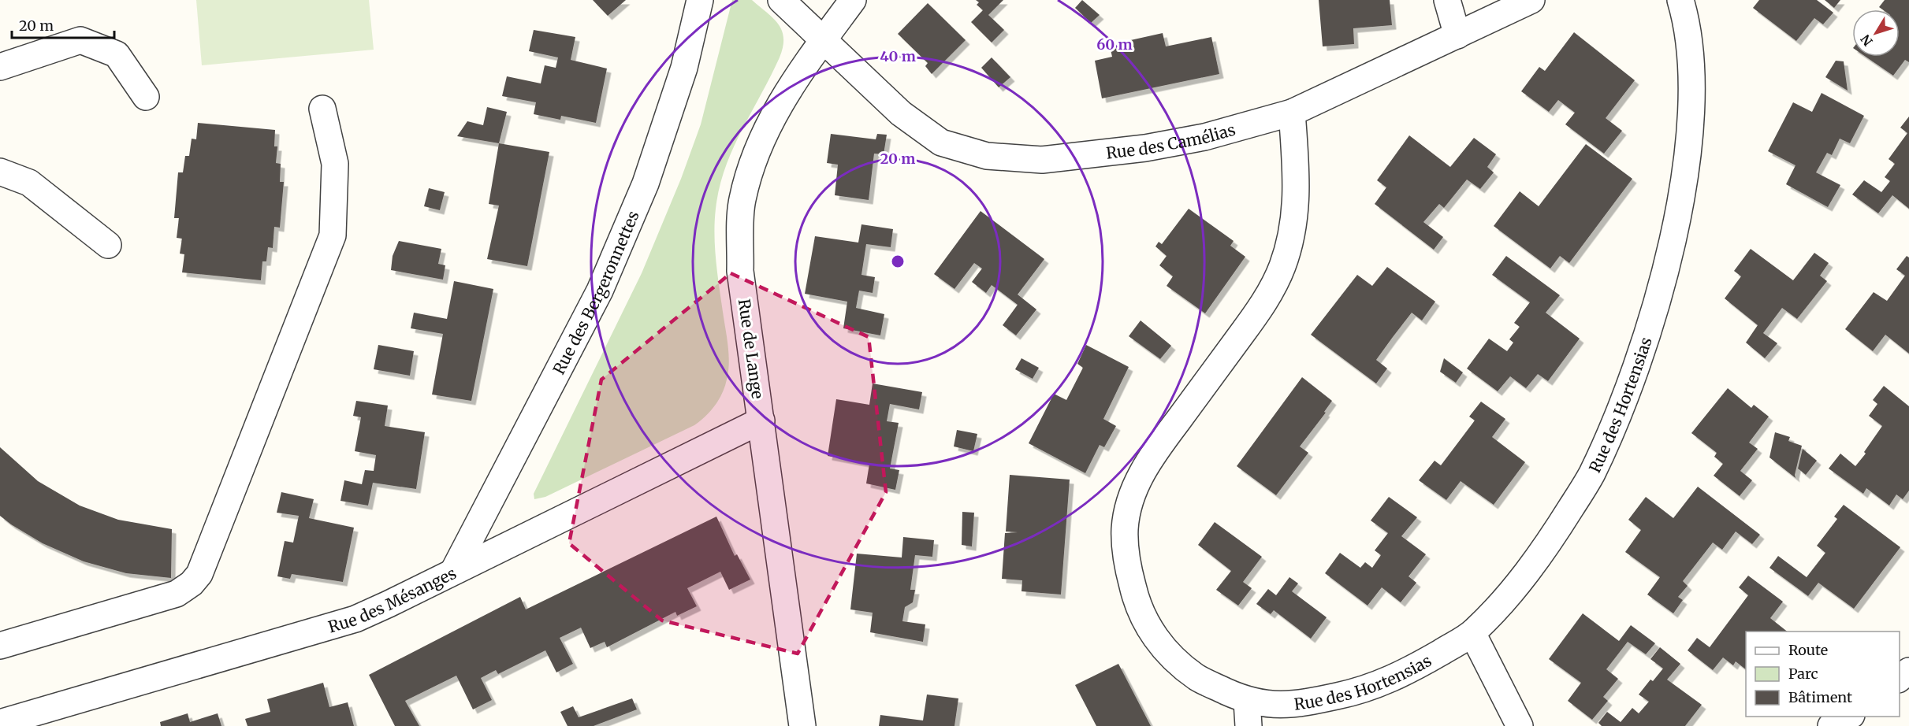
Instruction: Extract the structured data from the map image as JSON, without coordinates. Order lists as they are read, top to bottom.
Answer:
{
  "streets": {
    "street": [
      "Rue des Camélias",
      "Rue des Bergeronnettes",
      "Rue de Lange",
      "Rue des Hortensias",
      "Rue des Mésanges"
    ]
  },
  "crossings": [
    ["Rue des Camélias", "Rue de Lange"],
    ["Rue des Camélias", "Rue des Hortensias"],
    ["Rue des Bergeronnettes", "Rue des Mésanges"],
    ["Rue de Lange", "Rue des Mésanges"]
  ],
  "legend": ["Route", "Parc", "Bâtiment"],
  "scale_bar": "20 m",
  "north": "bottom left",
  "rings": ["60 m", "40 m", "20 m"]
}
